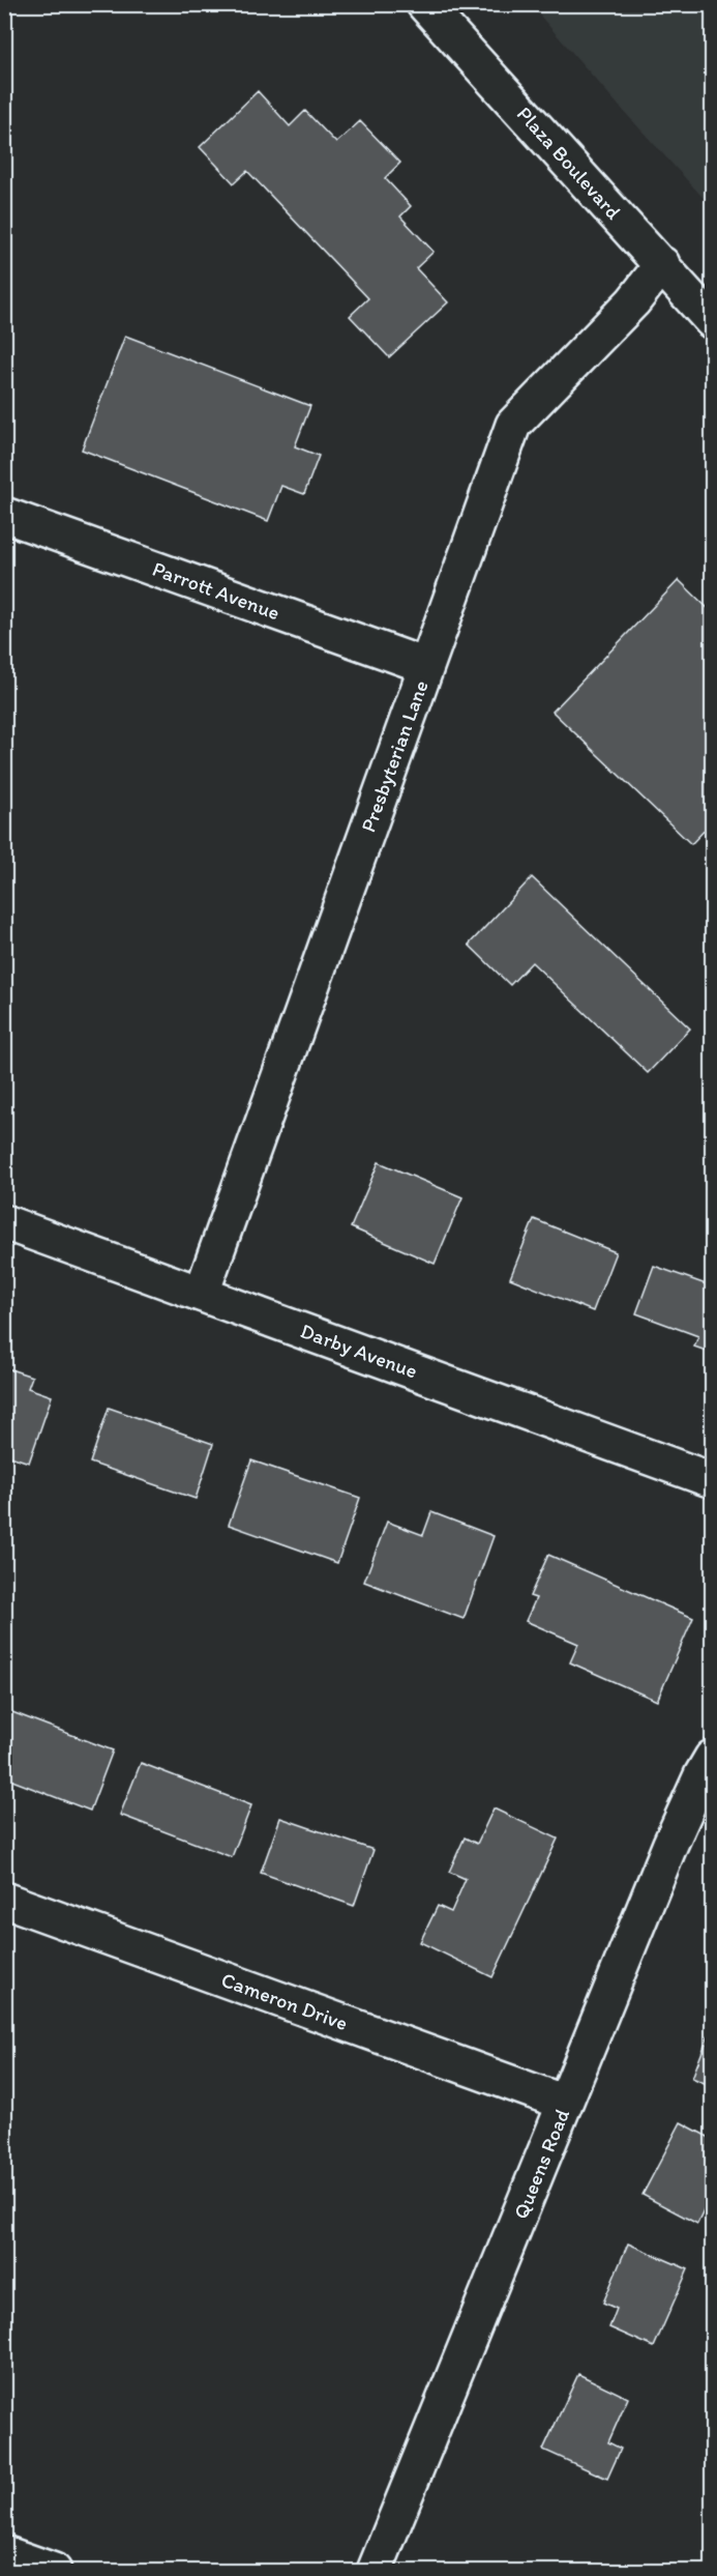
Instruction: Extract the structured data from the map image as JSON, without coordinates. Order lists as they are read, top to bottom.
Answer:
{
  "streets": {
    "street": [
      "Plaza Boulevard",
      "Parrott Avenue",
      "Presbyterian Lane",
      "Darby Avenue",
      "Cameron Drive",
      "Queens Road"
    ]
  },
  "crossings": [
    ["Plaza Boulevard", "Presbyterian Lane"],
    ["Parrott Avenue", "Presbyterian Lane"],
    ["Presbyterian Lane", "Darby Avenue"],
    ["Cameron Drive", "Queens Road"]
  ]
}
